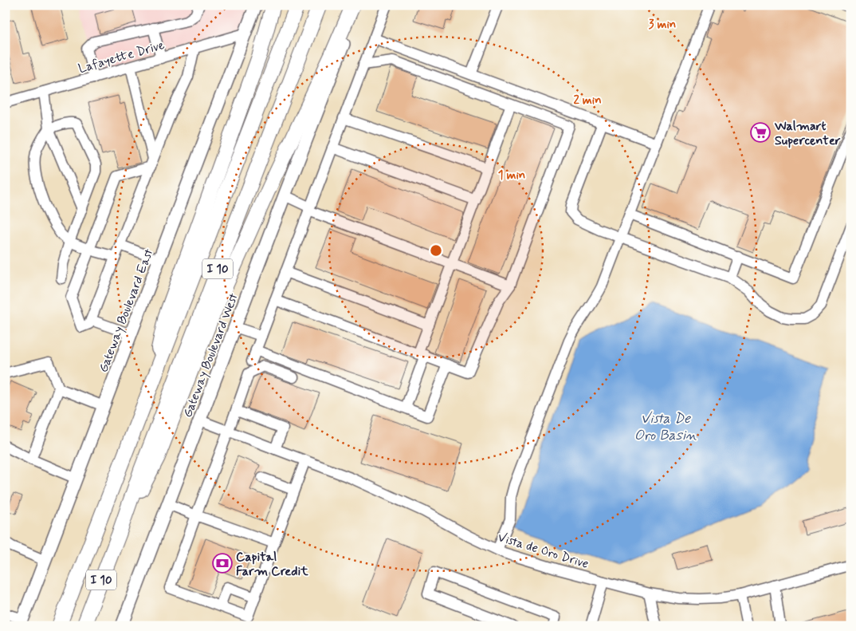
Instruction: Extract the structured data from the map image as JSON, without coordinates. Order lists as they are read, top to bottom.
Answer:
{
  "streets": {
    "highway": ["I 10"],
    "main road": ["Gateway Boulevard East", "Gateway Boulevard West"],
    "street": ["Lafayette Drive", "Vista de Oro Drive"]
  },
  "crossings": [
    ["Lafayette Drive", "Gateway Boulevard East"],
    ["Gateway Boulevard West", "Vista de Oro Drive"]
  ],
  "water": ["Vista De Oro Basin"],
  "places": {
    "supermarket": ["Walmart Supercenter"],
    "bank": ["Capital Farm Credit"]
  },
  "rings": ["3 min", "2 min", "1 min"]
}
